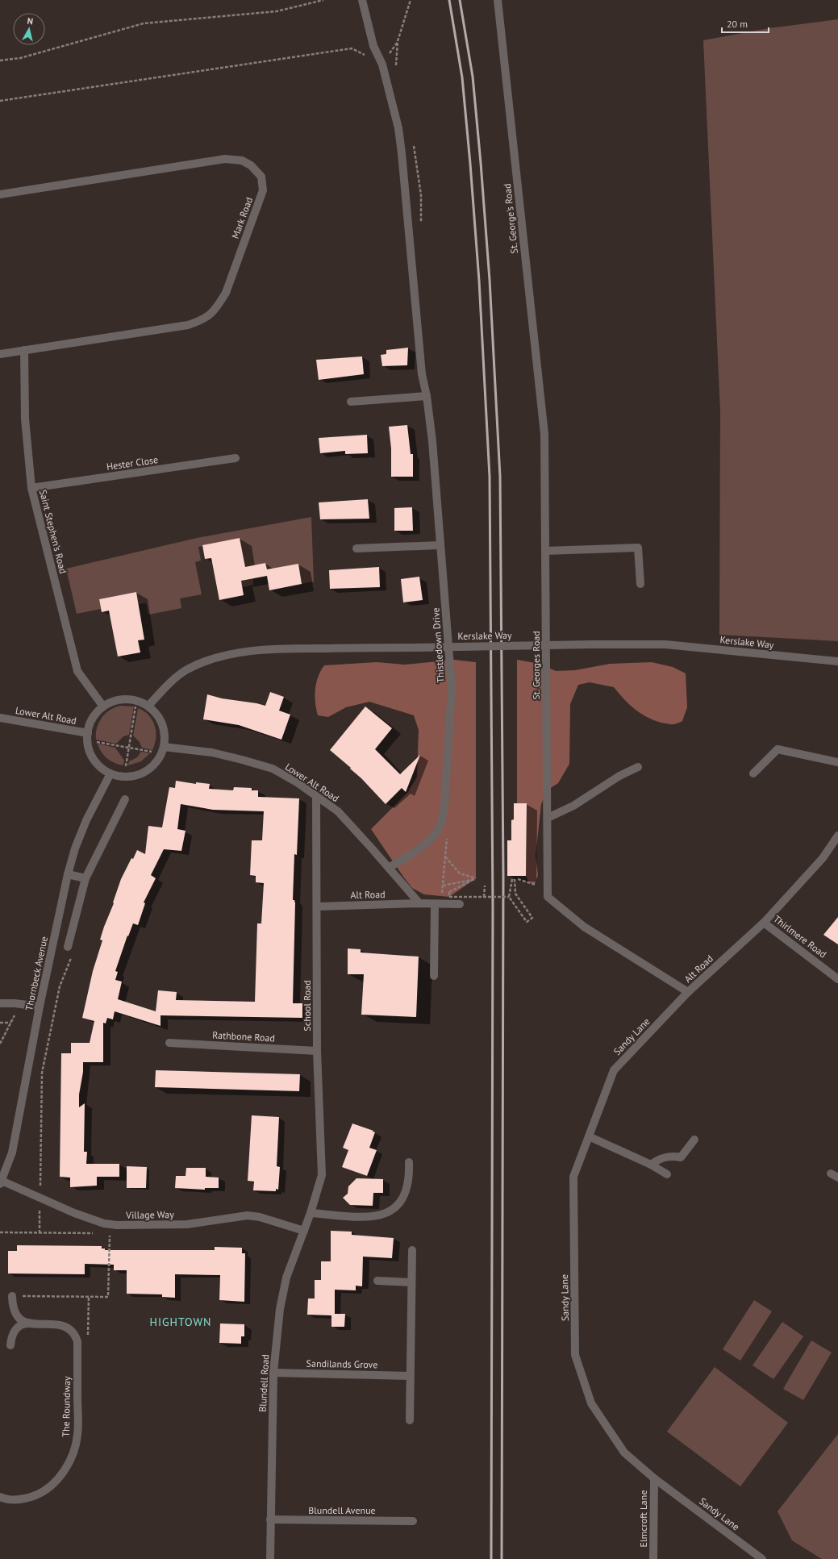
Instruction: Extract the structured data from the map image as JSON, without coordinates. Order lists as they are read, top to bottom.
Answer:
{
  "streets": {
    "street": [
      "Mark Road",
      "St. George's Road",
      "Hester Close",
      "Saint Stephen's Road",
      "Kerslake Way",
      "Thistledown Drive",
      "St. Georges Road",
      "Lower Alt Road",
      "Alt Road",
      "Thirlmere Road",
      "Thornbeck Avenue",
      "School Road",
      "Rathbone Road",
      "Sandy Lane",
      "Village Way",
      "Sandilands Grove",
      "Blundell Road",
      "The Roundway",
      "Blundell Avenue",
      "Elmcroft Lane"
    ]
  },
  "crossings": [
    ["Mark Road", "Saint Stephen's Road"],
    ["St. George's Road", "St. Georges Road"],
    ["Hester Close", "Saint Stephen's Road"],
    ["Saint Stephen's Road", "Kerslake Way"],
    ["Saint Stephen's Road", "Lower Alt Road"],
    ["Saint Stephen's Road", "Thornbeck Avenue"],
    ["Kerslake Way", "Lower Alt Road"],
    ["Kerslake Way", "Thornbeck Avenue"],
    ["Thistledown Drive", "Lower Alt Road"],
    ["St. Georges Road", "Alt Road"],
    ["Lower Alt Road", "Thornbeck Avenue"],
    ["Lower Alt Road", "School Road"],
    ["Alt Road", "Thirlmere Road"],
    ["Alt Road", "School Road"],
    ["Alt Road", "Sandy Lane"],
    ["Thornbeck Avenue", "Village Way"],
    ["School Road", "Rathbone Road"],
    ["School Road", "Blundell Road"],
    ["Sandy Lane", "Elmcroft Lane"],
    ["Village Way", "Blundell Road"],
    ["Sandilands Grove", "Blundell Road"],
    ["Blundell Road", "Blundell Avenue"]
  ],
  "districts": ["HIGHTOWN"],
  "scale_bar": "20 m",
  "north": "top"
}
